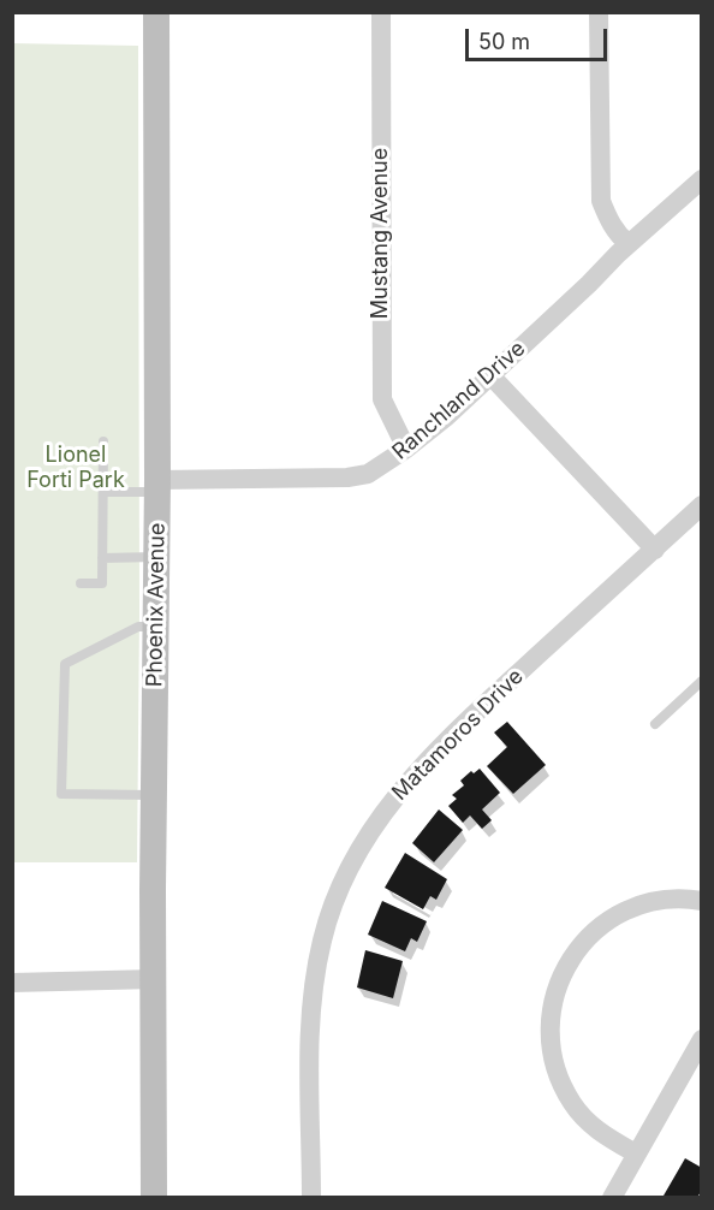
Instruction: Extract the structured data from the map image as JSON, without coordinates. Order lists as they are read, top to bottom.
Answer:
{
  "streets": {
    "street": [
      "Mustang Avenue",
      "Ranchland Drive",
      "Phoenix Avenue",
      "Matamoros Drive"
    ]
  },
  "crossings": [
    ["Mustang Avenue", "Ranchland Drive"],
    ["Ranchland Drive", "Phoenix Avenue"]
  ],
  "parks": ["Lionel Forti Park"],
  "scale_bar": "50 m"
}
